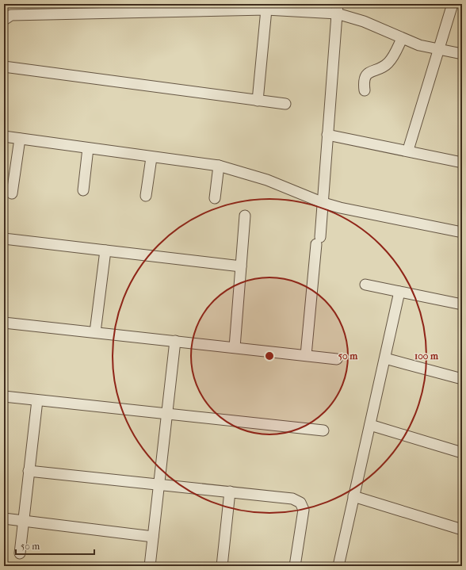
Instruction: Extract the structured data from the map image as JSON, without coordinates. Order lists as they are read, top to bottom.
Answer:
{
  "scale_bar": "50 m",
  "rings": ["50 m", "100 m"]
}
